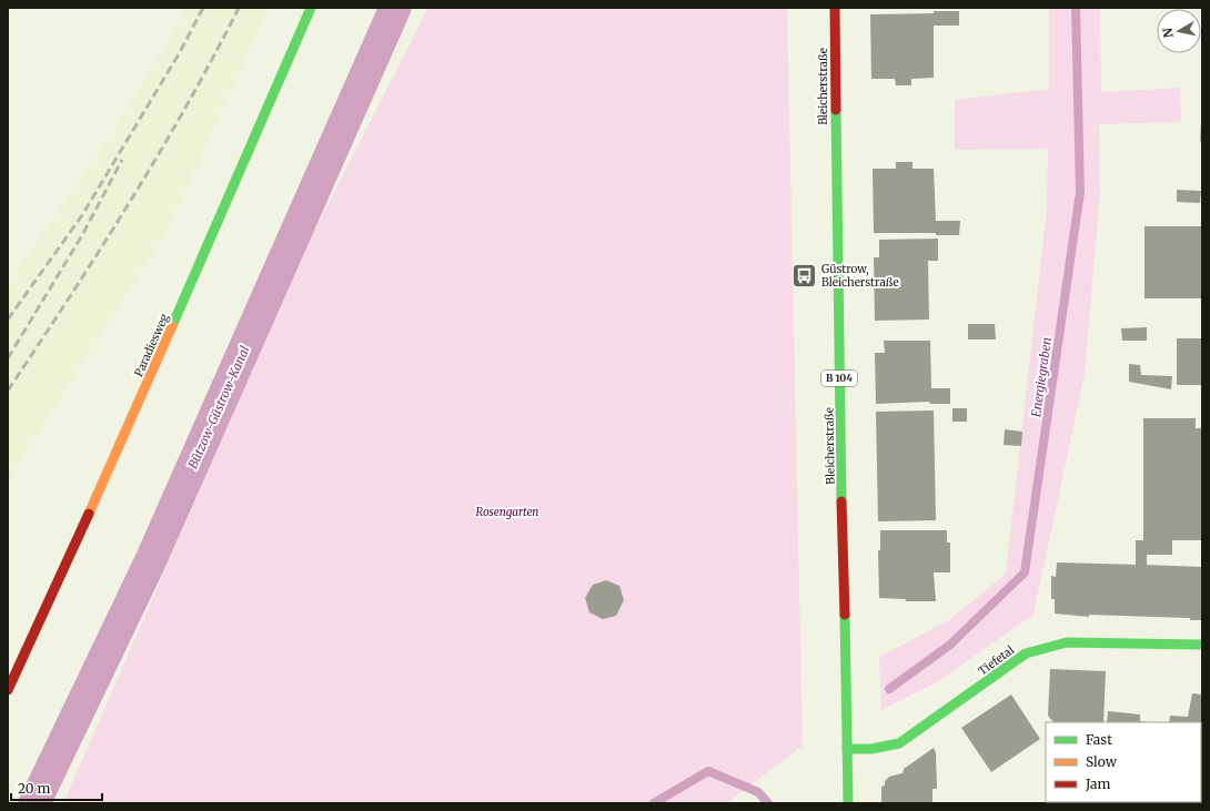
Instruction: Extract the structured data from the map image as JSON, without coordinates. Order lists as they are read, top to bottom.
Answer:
{
  "streets": {
    "street": [
      "Bleicherstraße",
      "Paradiesweg",
      "B 104",
      "Tiefetal"
    ]
  },
  "crossings": [
    ["Bleicherstraße", "Tiefetal"]
  ],
  "water": ["Energiegraben", "Bützow-Güstrow-Kanal"],
  "parks": ["Rosengarten"],
  "places": {
    "bus stop": ["Güstrow, Bleicherstraße"]
  },
  "legend": ["Fast", "Slow", "Jam"],
  "scale_bar": "20 m",
  "north": "left"
}
